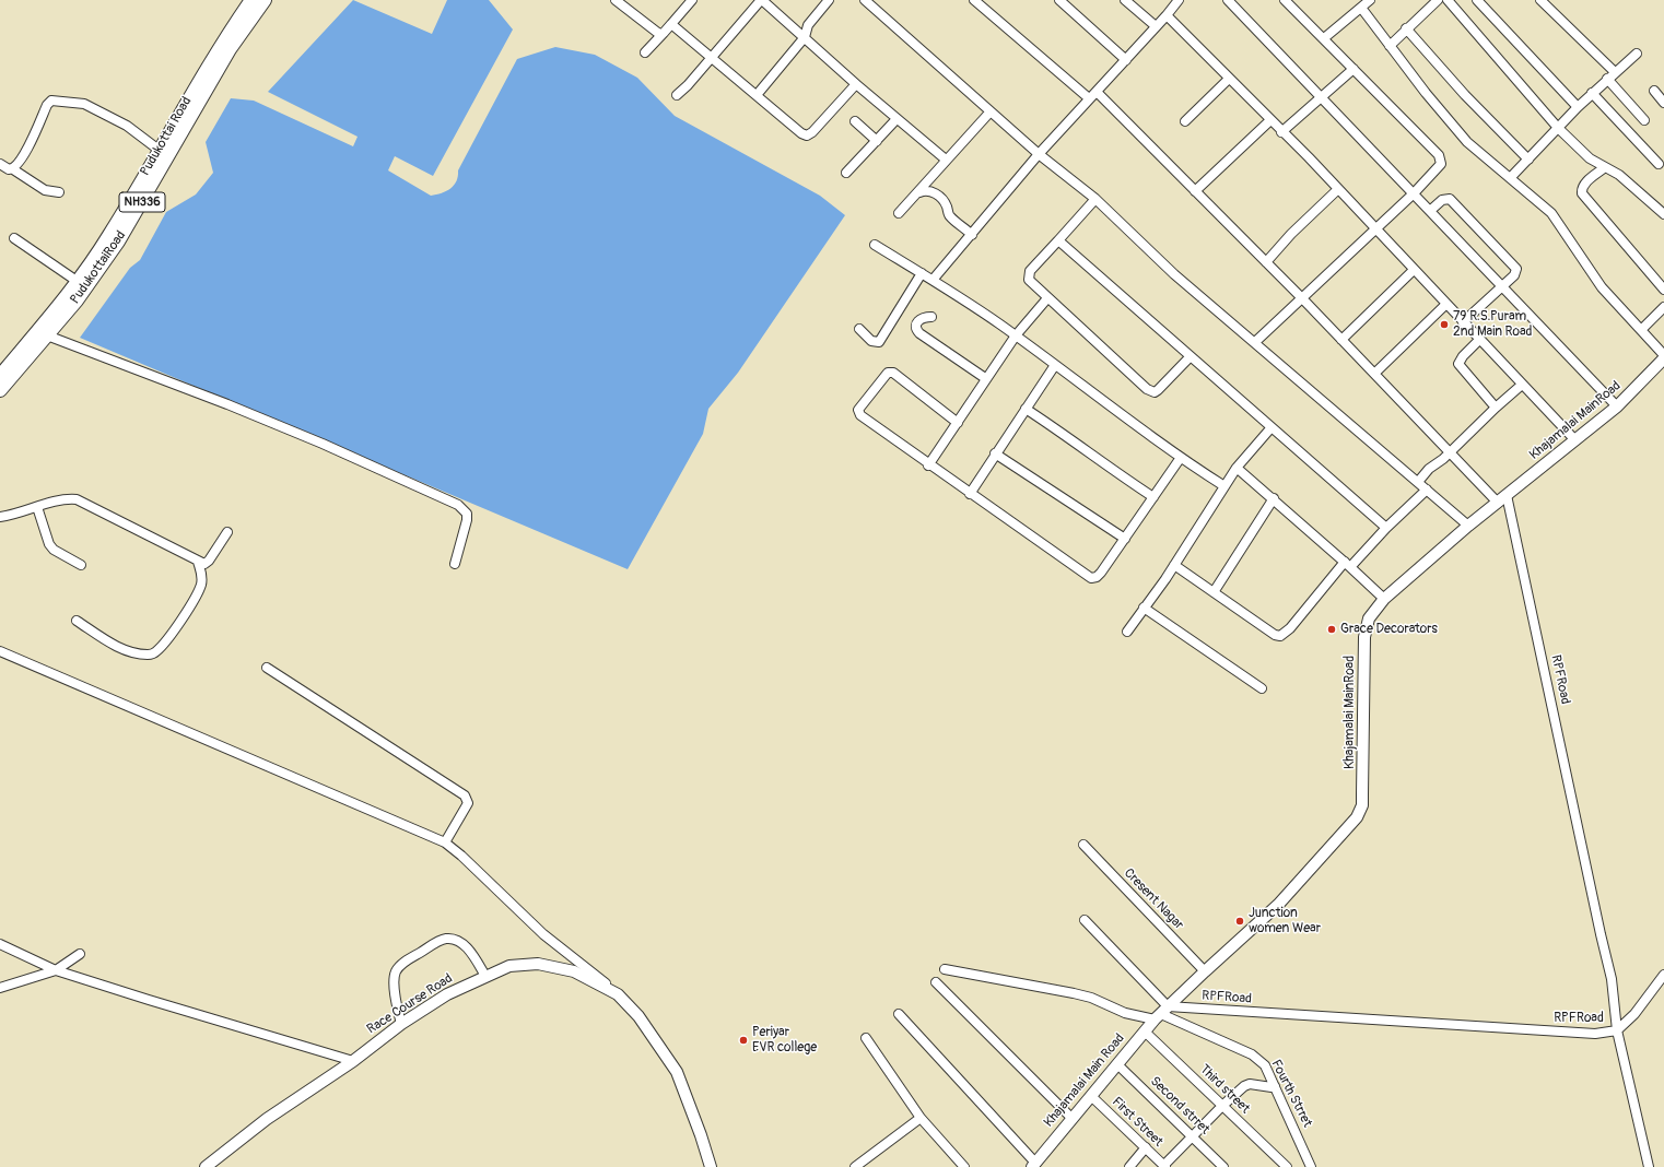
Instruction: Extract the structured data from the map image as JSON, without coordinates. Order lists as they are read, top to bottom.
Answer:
{
  "streets": {
    "highway": ["Pudukottai Road", "NH336", "PudukottaiRoad"],
    "main road": ["Khajamalai MainRoad", "Race Course Road", "Khajamalai Main Road"],
    "street": [
      "RPFRoad",
      "Cresent Nagar",
      "Third street",
      "Fourth Strret",
      "Second strret",
      "First Street"
    ]
  },
  "crossings": [
    ["Pudukottai Road", "PudukottaiRoad"],
    ["Khajamalai MainRoad", "RPFRoad"],
    ["Khajamalai MainRoad", "Cresent Nagar"],
    ["Khajamalai MainRoad", "Khajamalai Main Road"],
    ["Khajamalai MainRoad", "Fourth Strret"],
    ["RPFRoad", "Khajamalai Main Road"],
    ["RPFRoad", "Fourth Strret"],
    ["Khajamalai Main Road", "Third street"],
    ["Khajamalai Main Road", "Fourth Strret"],
    ["Khajamalai Main Road", "Second strret"],
    ["Khajamalai Main Road", "First Street"]
  ],
  "places": [
    "79 R.S.Puram 2nd Main Road",
    "Grace Decorators",
    "Junction women Wear",
    "Periyar EVR college"
  ]
}
